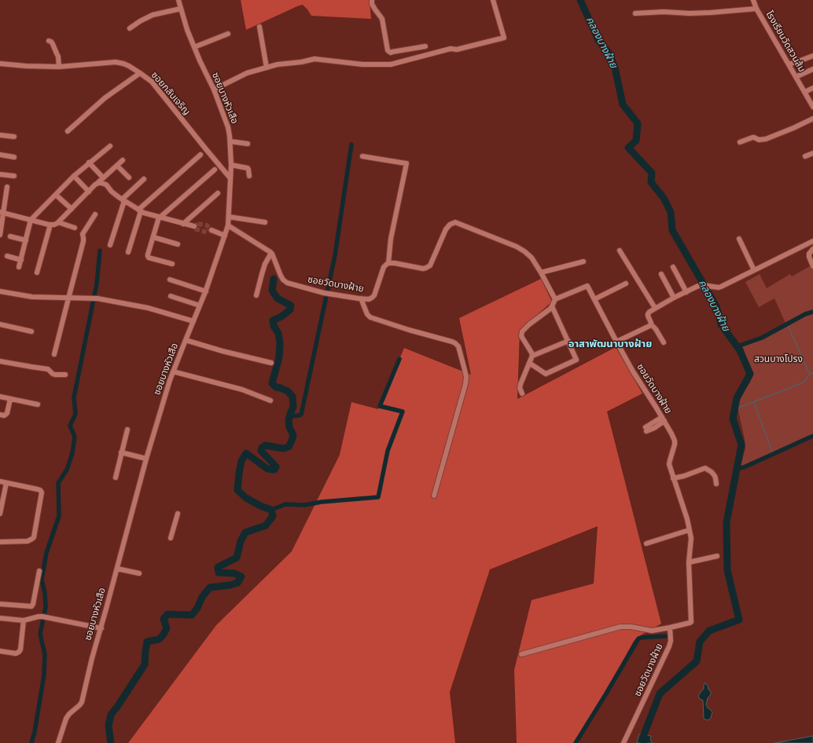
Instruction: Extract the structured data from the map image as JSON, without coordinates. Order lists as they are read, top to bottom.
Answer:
{
  "streets": {
    "street": [
      "โรงเรียนวัดสวนส้ม",
      "ซอยกลับเจริญ",
      "ซอยบางหัวเสือ",
      "ซอยวัดบางฝ้าย"
    ]
  },
  "crossings": [
    ["ซอยกลับเจริญ", "ซอยบางหัวเสือ"]
  ],
  "districts": ["อาสาพัฒนาบางฝ้าย"],
  "water": ["คลองบางฝ้าย"],
  "parks": ["สวนบางโปรง"]
}
